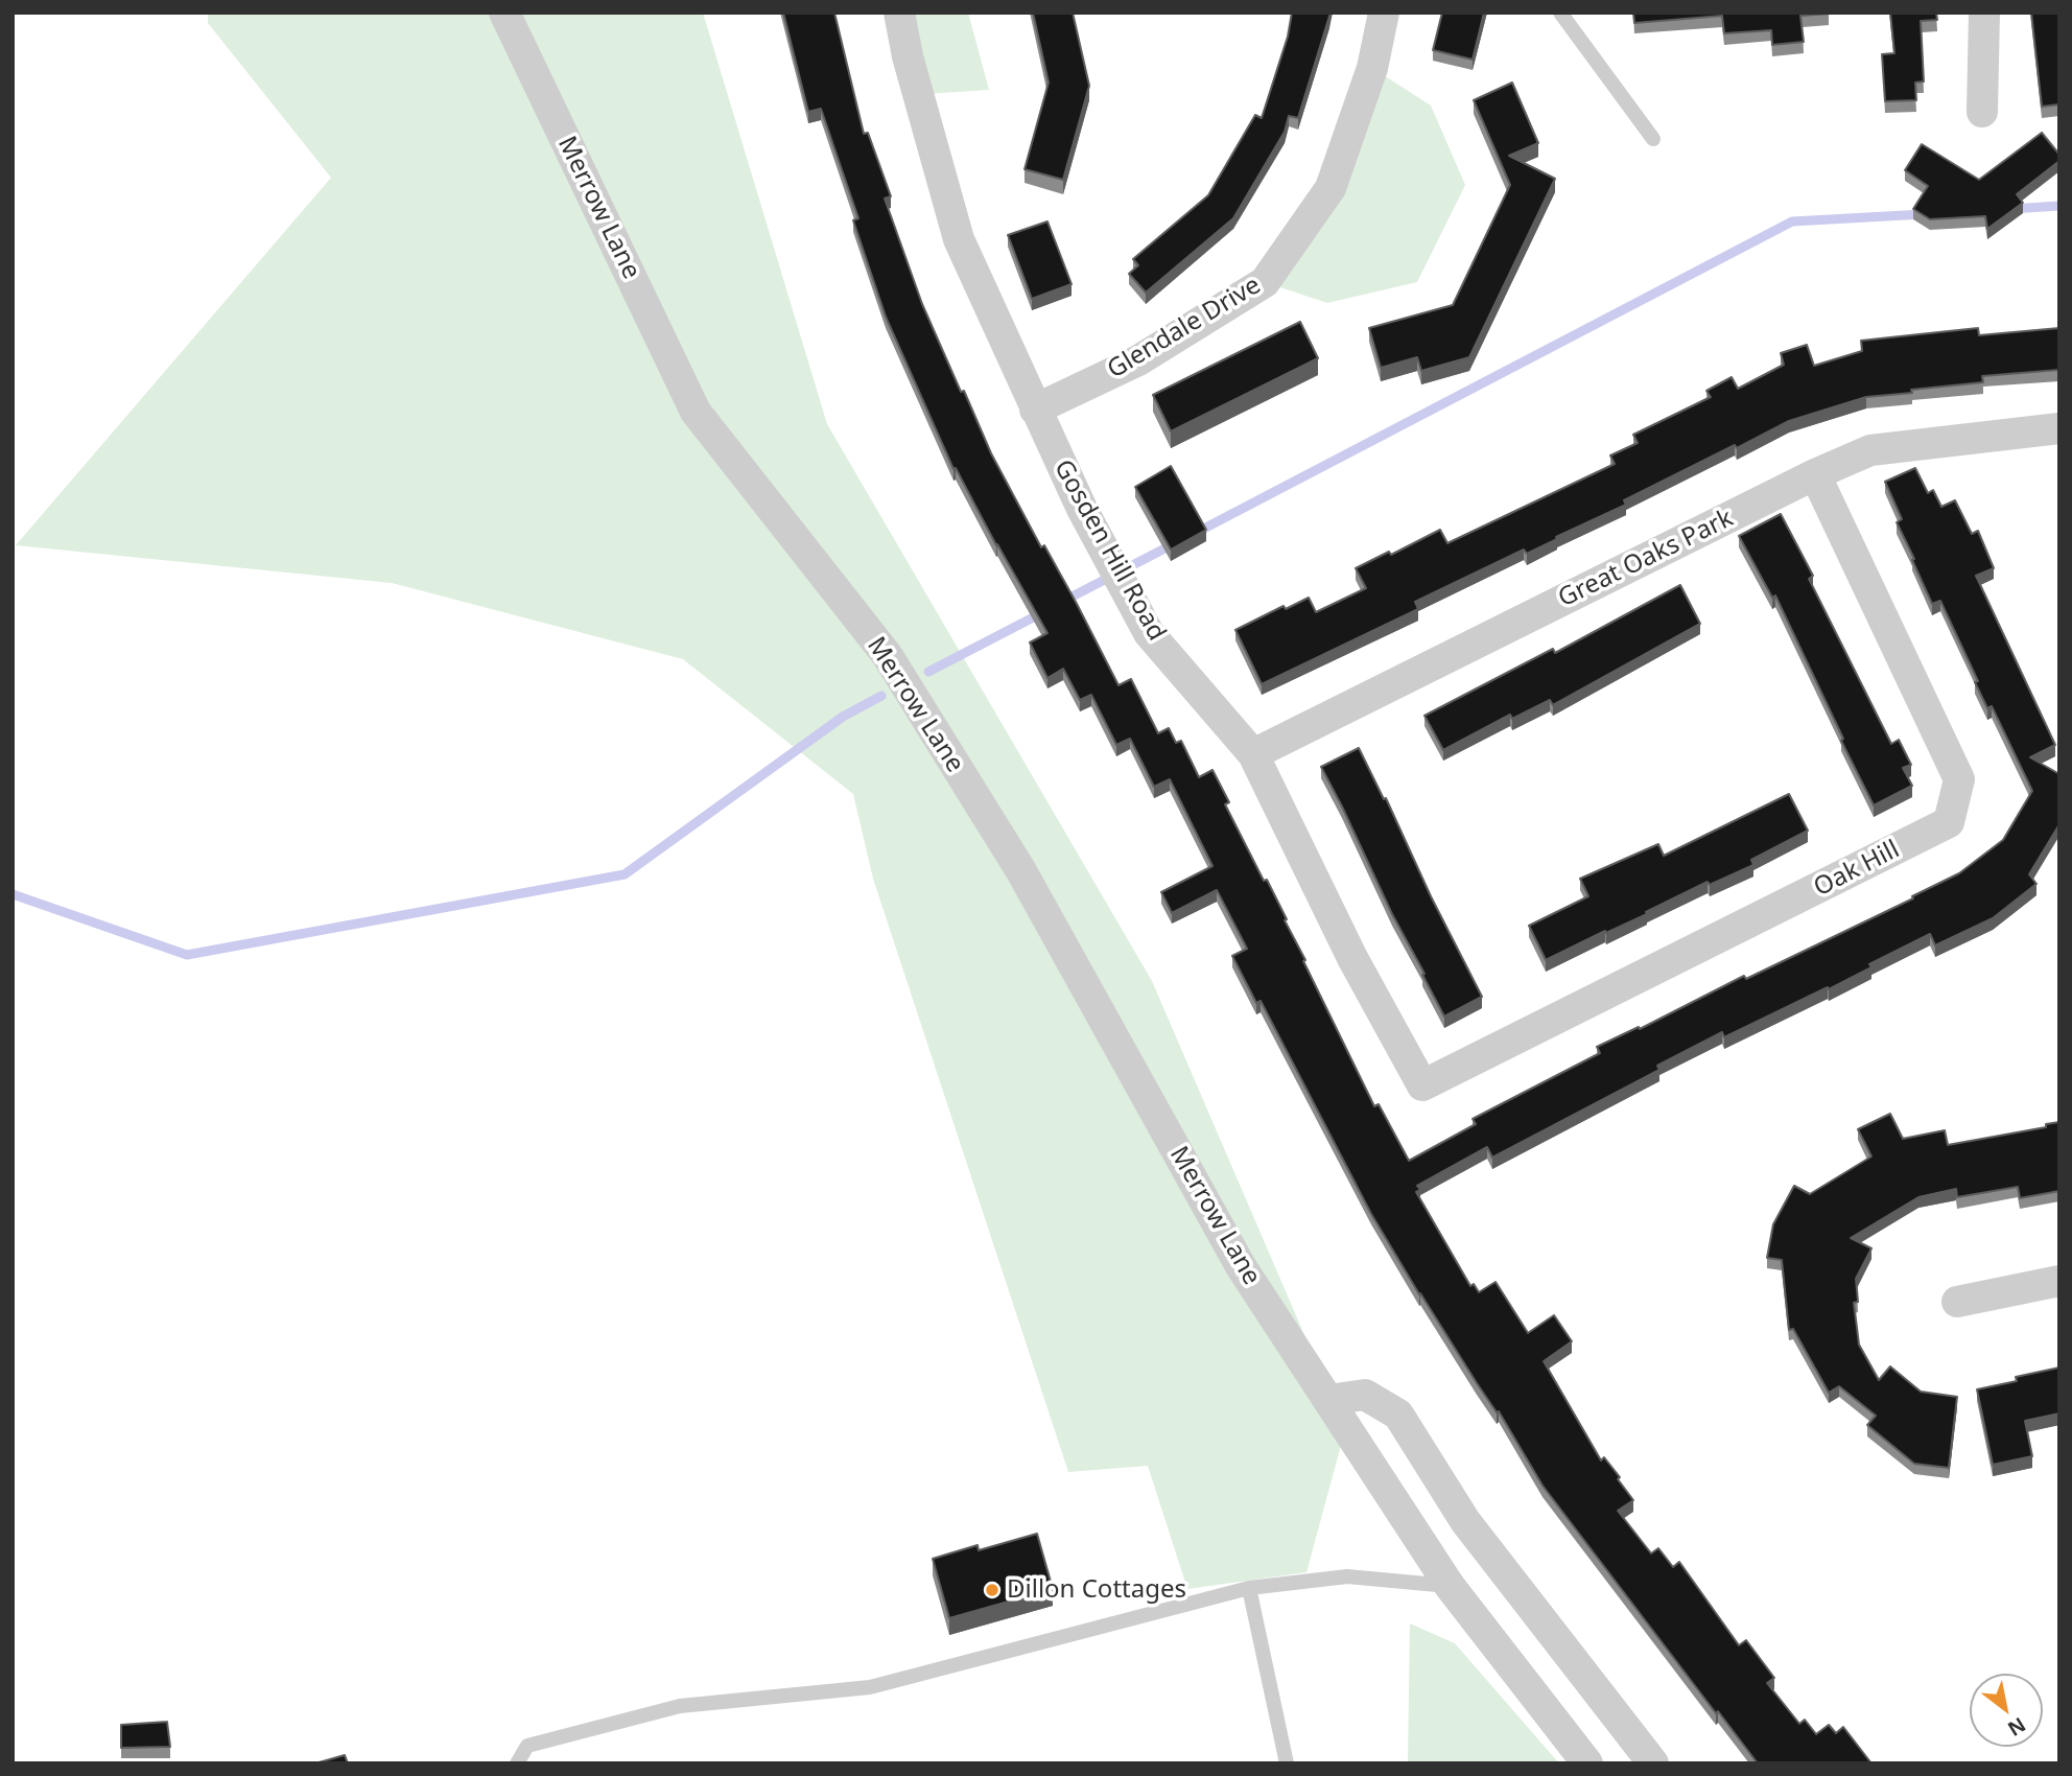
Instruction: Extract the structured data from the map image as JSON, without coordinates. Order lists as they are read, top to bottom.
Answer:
{
  "streets": {
    "street": [
      "Merrow Lane",
      "Glendale Drive",
      "Gosden Hill Road",
      "Great Oaks Park",
      "Oak Hill"
    ]
  },
  "crossings": [
    ["Glendale Drive", "Gosden Hill Road"],
    ["Gosden Hill Road", "Great Oaks Park"],
    ["Gosden Hill Road", "Oak Hill"],
    ["Great Oaks Park", "Oak Hill"]
  ],
  "places": ["Dillon Cottages"],
  "north": "bottom right"
}
